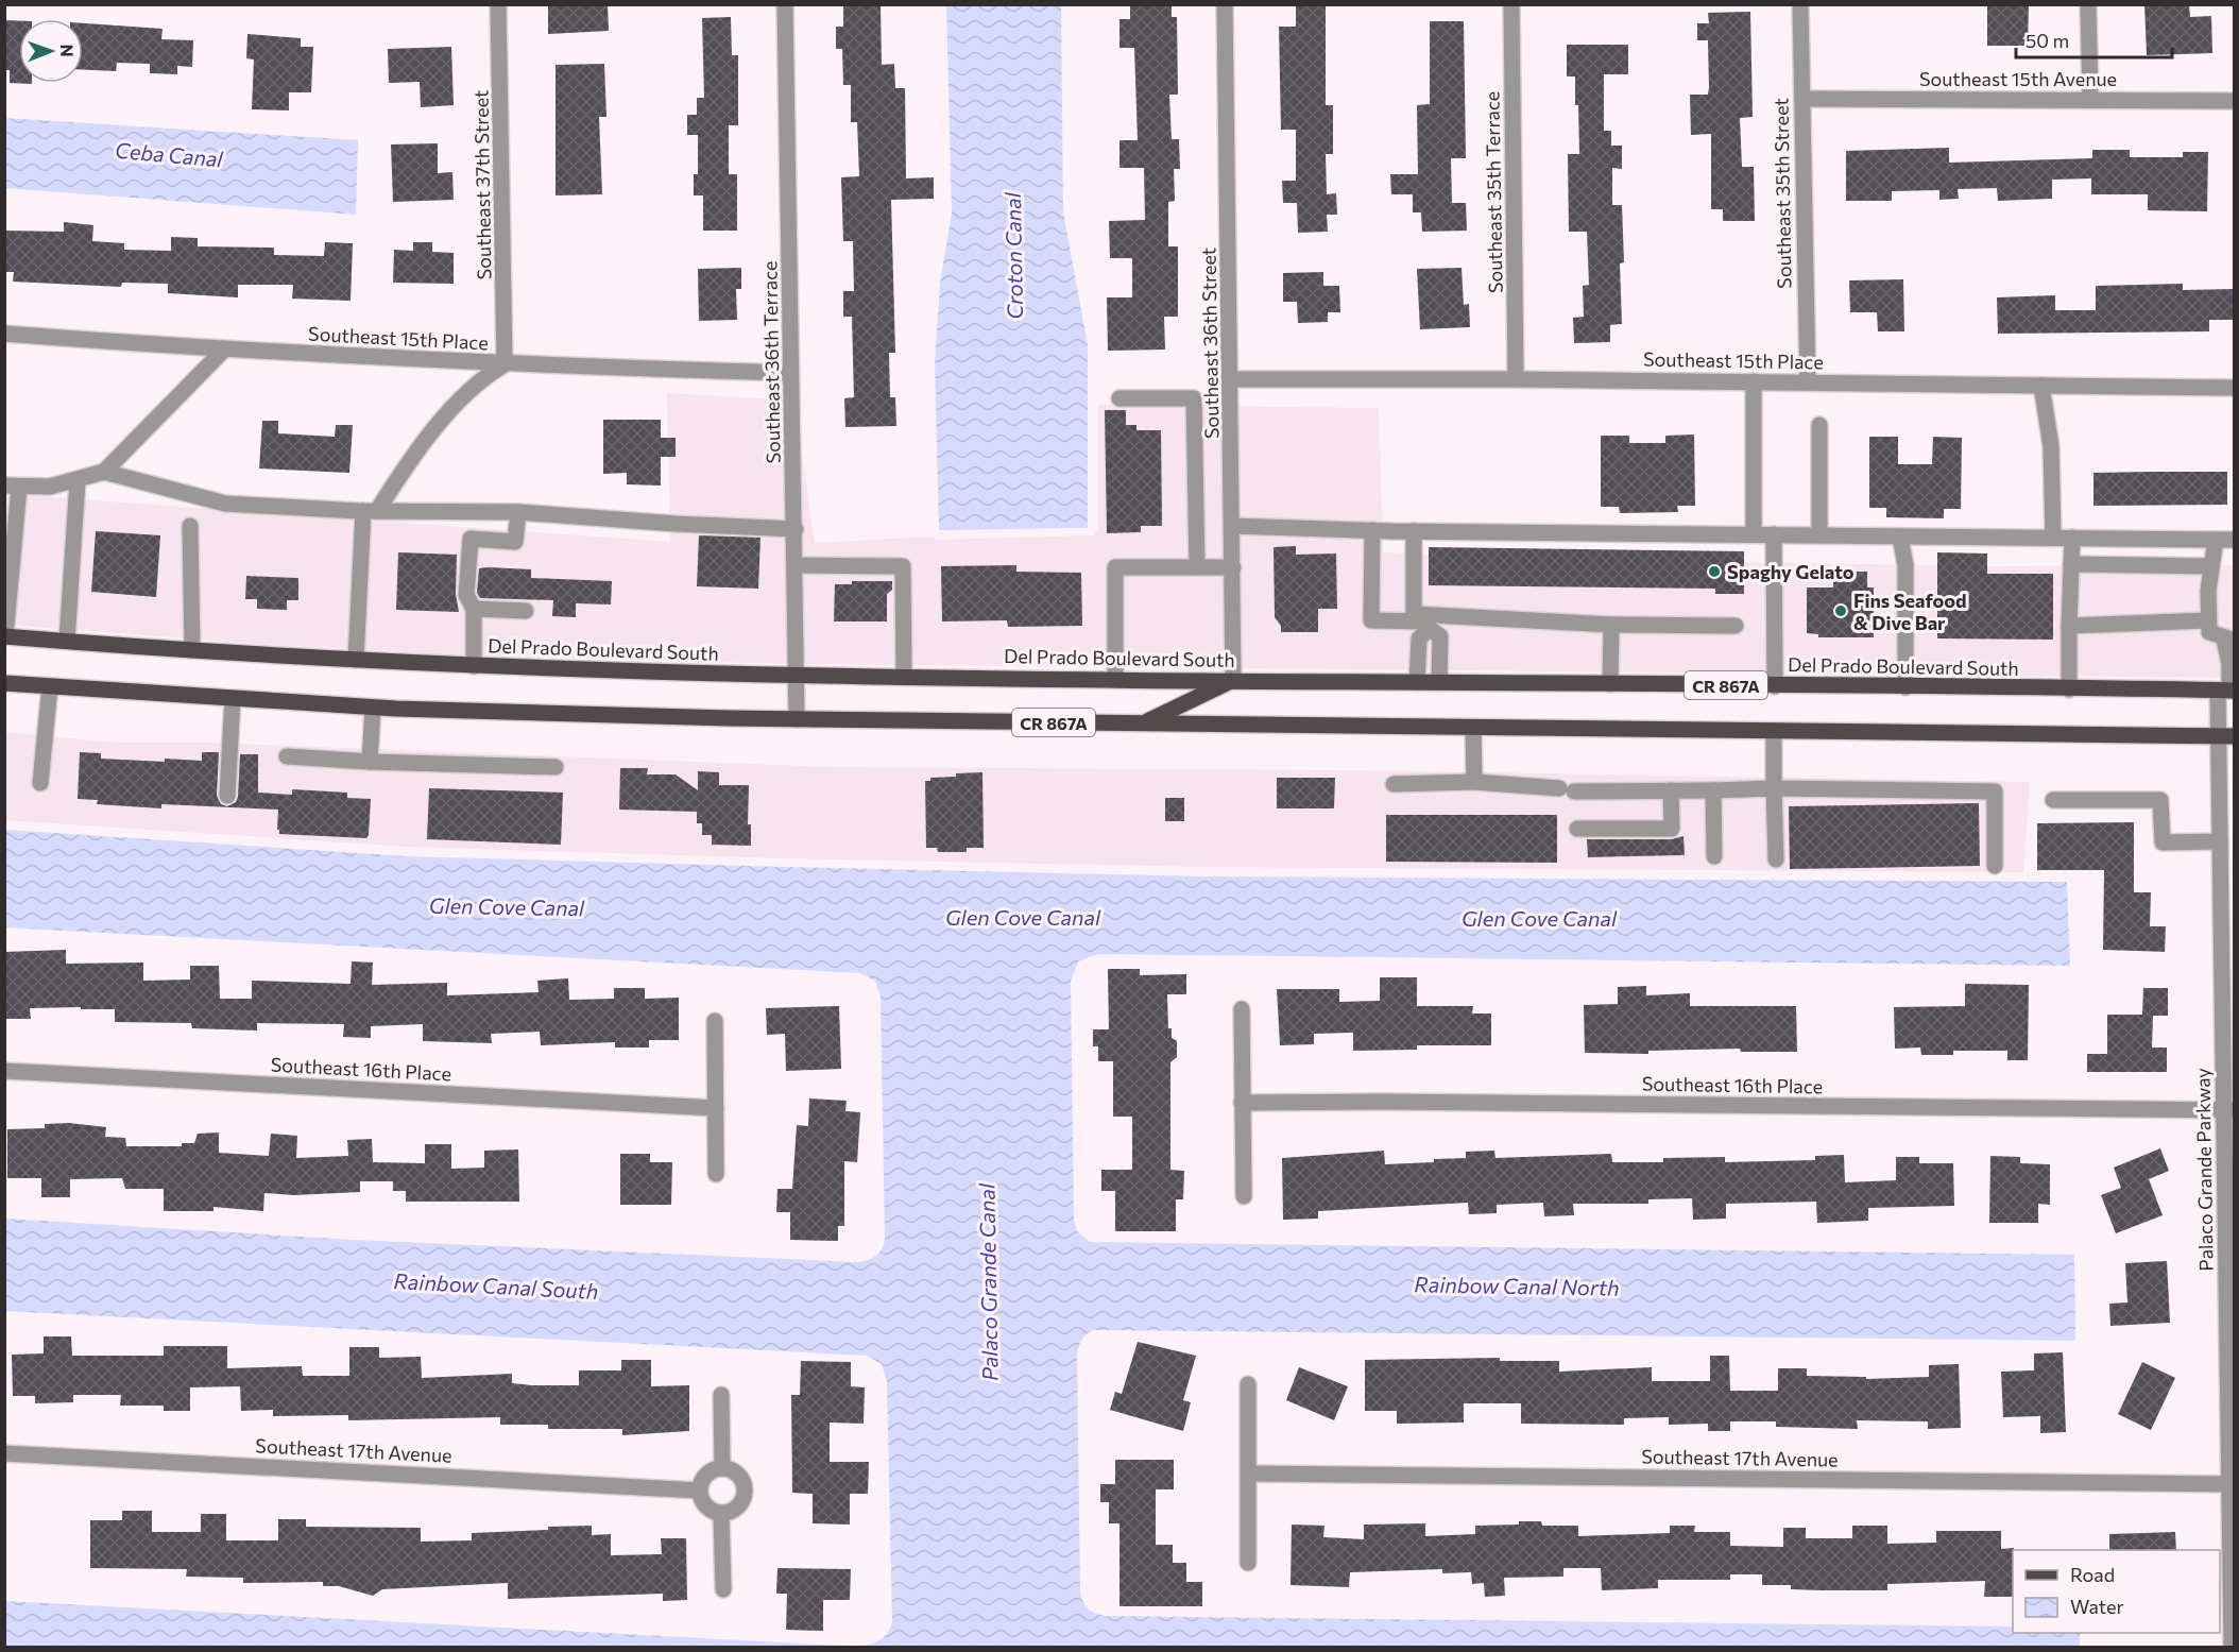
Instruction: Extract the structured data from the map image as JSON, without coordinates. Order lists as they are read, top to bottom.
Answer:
{
  "streets": {
    "main road": ["Del Prado Boulevard South", "CR 867A"],
    "street": [
      "Southeast 15th Avenue",
      "Southeast 37th Street",
      "Southeast 35th Terrace",
      "Southeast 35th Street",
      "Southeast 15th Place",
      "Southeast 36th Street",
      "Southeast 36th Terrace",
      "Southeast 16th Place",
      "Palaco Grande Parkway",
      "Southeast 17th Avenue"
    ]
  },
  "crossings": [
    ["Southeast 15th Avenue", "Southeast 35th Street"],
    ["Southeast 37th Street", "Southeast 15th Place"],
    ["Southeast 35th Terrace", "Southeast 15th Place"],
    ["Southeast 35th Street", "Southeast 15th Place"],
    ["Southeast 15th Place", "Southeast 36th Street"],
    ["Southeast 15th Place", "Southeast 36th Terrace"],
    ["Southeast 36th Street", "Del Prado Boulevard South"],
    ["Southeast 36th Terrace", "Del Prado Boulevard South"],
    ["Southeast 36th Terrace", "CR 867A"],
    ["Del Prado Boulevard South", "Palaco Grande Parkway"],
    ["CR 867A", "Palaco Grande Parkway"],
    ["Southeast 16th Place", "Palaco Grande Parkway"],
    ["Palaco Grande Parkway", "Southeast 17th Avenue"]
  ],
  "water": [
    "Ceba Canal",
    "Croton Canal",
    "Glen Cove Canal",
    "Palaco Grande Canal",
    "Rainbow Canal South",
    "Rainbow Canal North"
  ],
  "places": ["Spaghy Gelato", "Fins Seafood & Dive Bar"],
  "legend": ["Road", "Water"],
  "scale_bar": "50 m",
  "north": "right"
}
